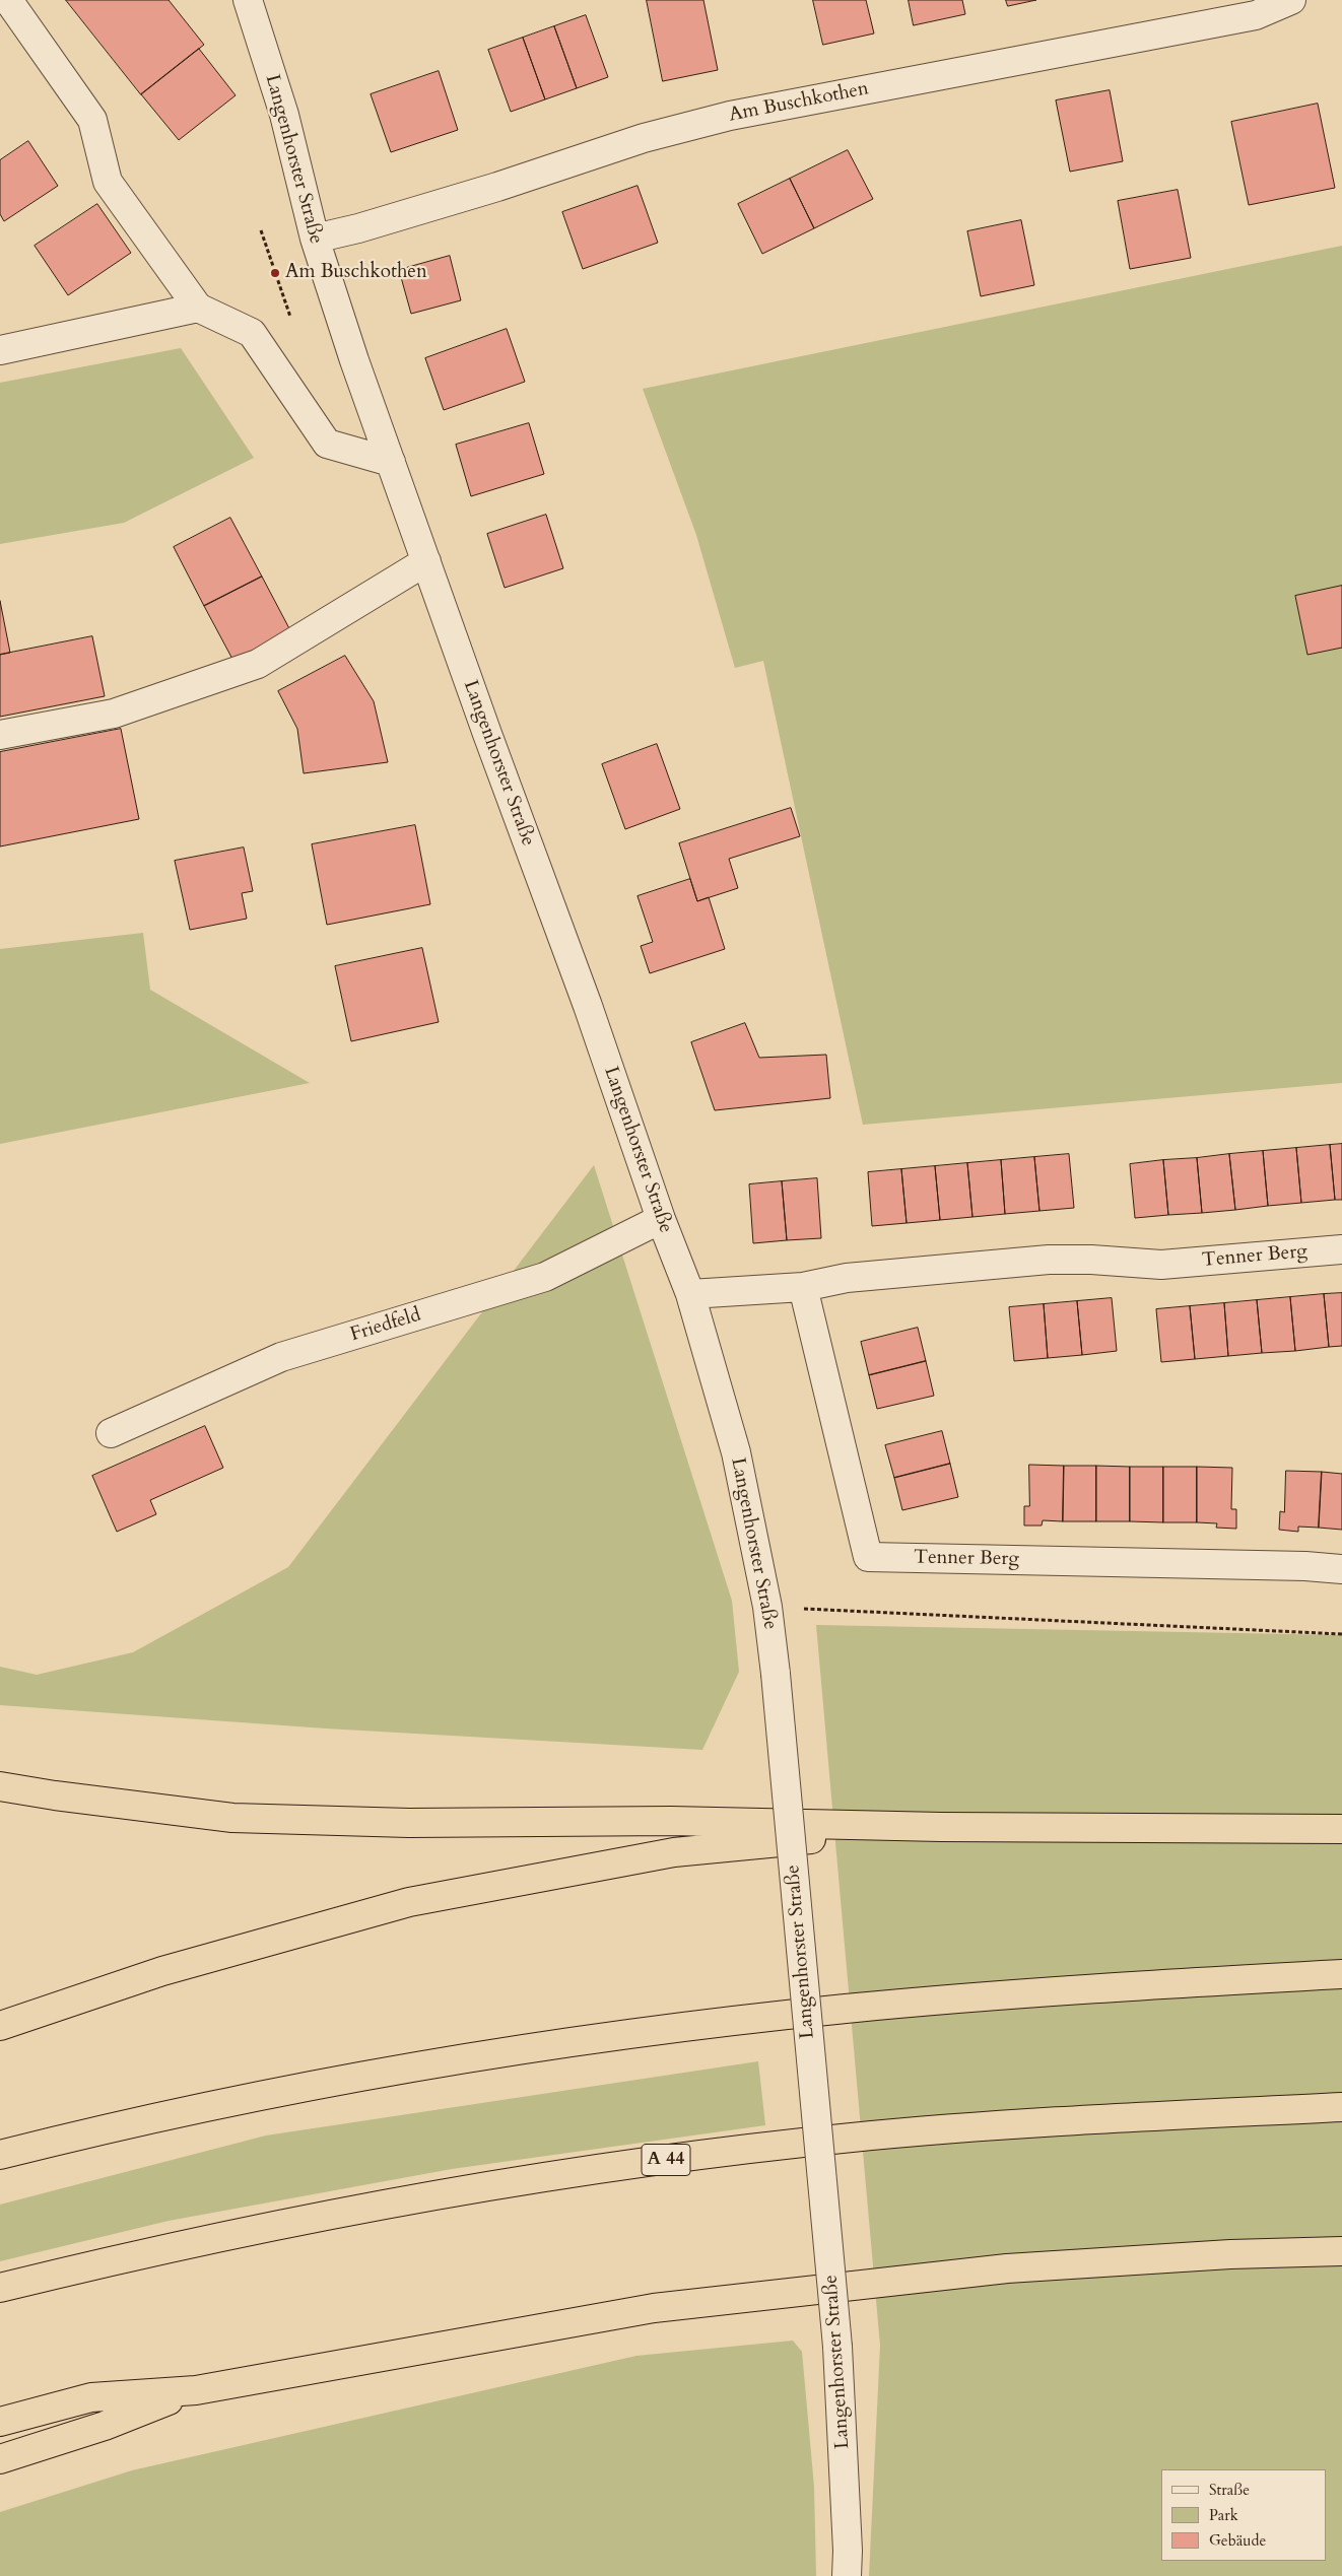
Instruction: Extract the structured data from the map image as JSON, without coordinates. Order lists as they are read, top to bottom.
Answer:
{
  "streets": {
    "highway": ["A 44"],
    "street": [
      "Am Buschkothen",
      "Langenhorster Straße",
      "Tenner Berg",
      "Friedfeld"
    ]
  },
  "crossings": [
    ["Am Buschkothen", "Langenhorster Straße"],
    ["Langenhorster Straße", "Tenner Berg"],
    ["Langenhorster Straße", "Friedfeld"]
  ],
  "places": ["Am Buschkothen"],
  "legend": ["Straße", "Park", "Gebäude"]
}
